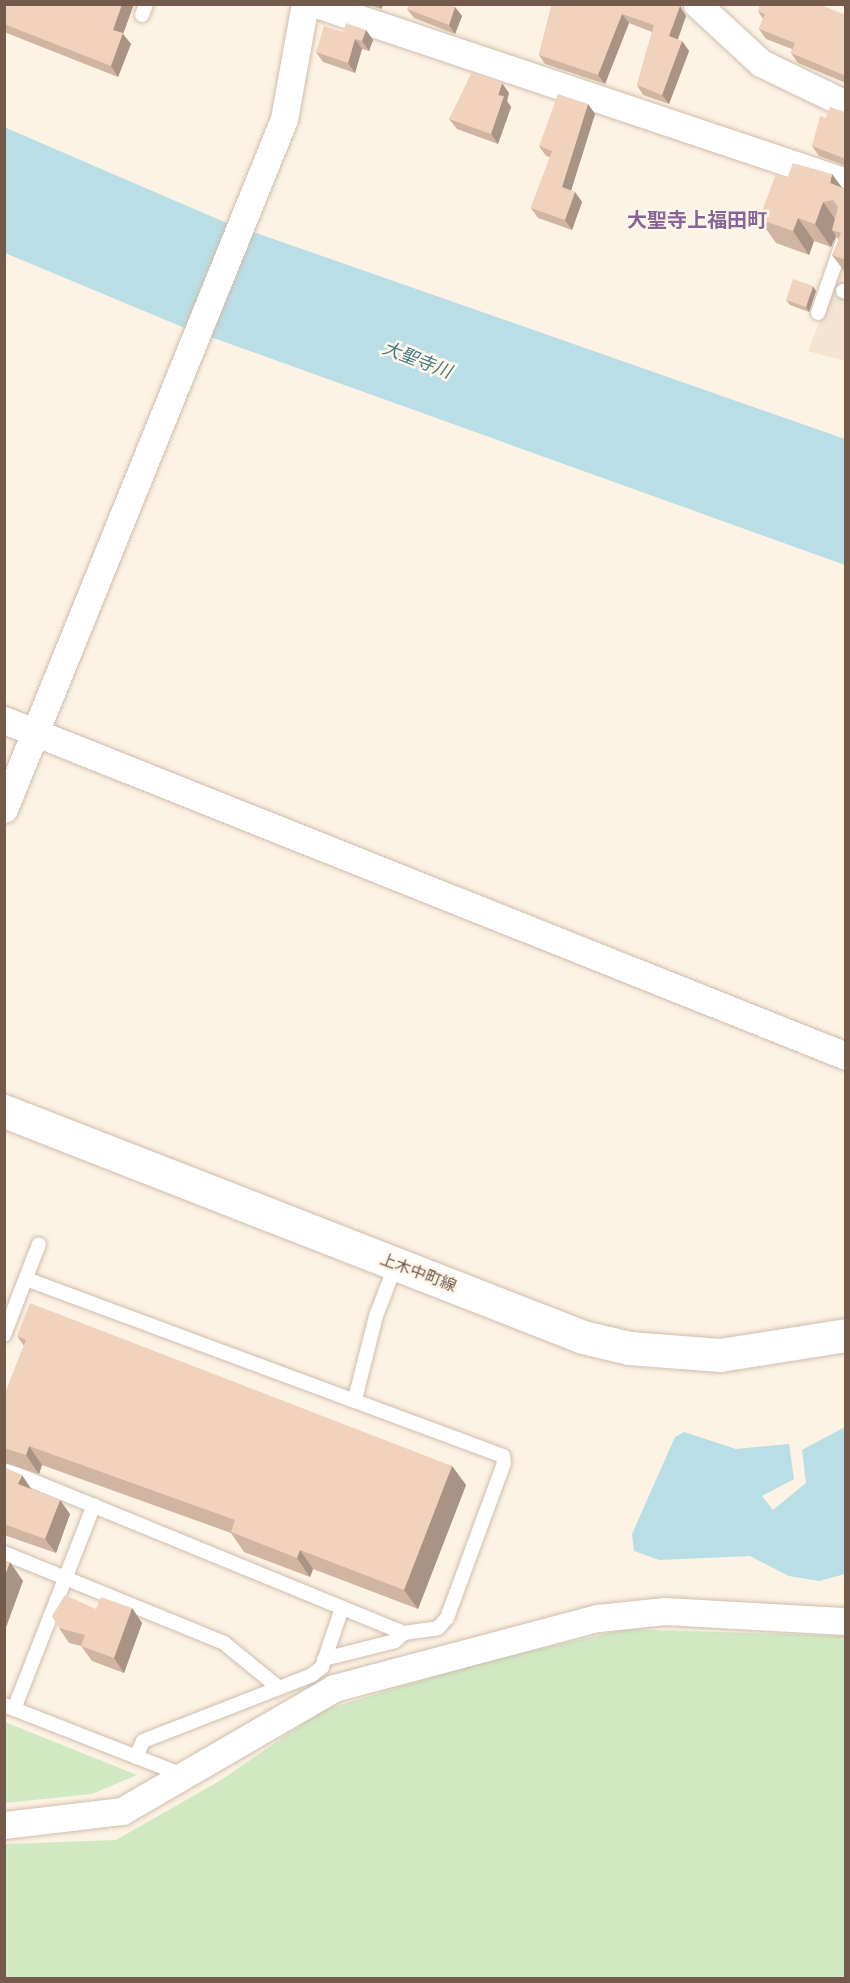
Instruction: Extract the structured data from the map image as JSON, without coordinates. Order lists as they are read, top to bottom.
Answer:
{
  "streets": {
    "main road": ["上木中町線"]
  },
  "districts": ["大聖寺上福田町"],
  "water": ["大聖寺川"]
}
